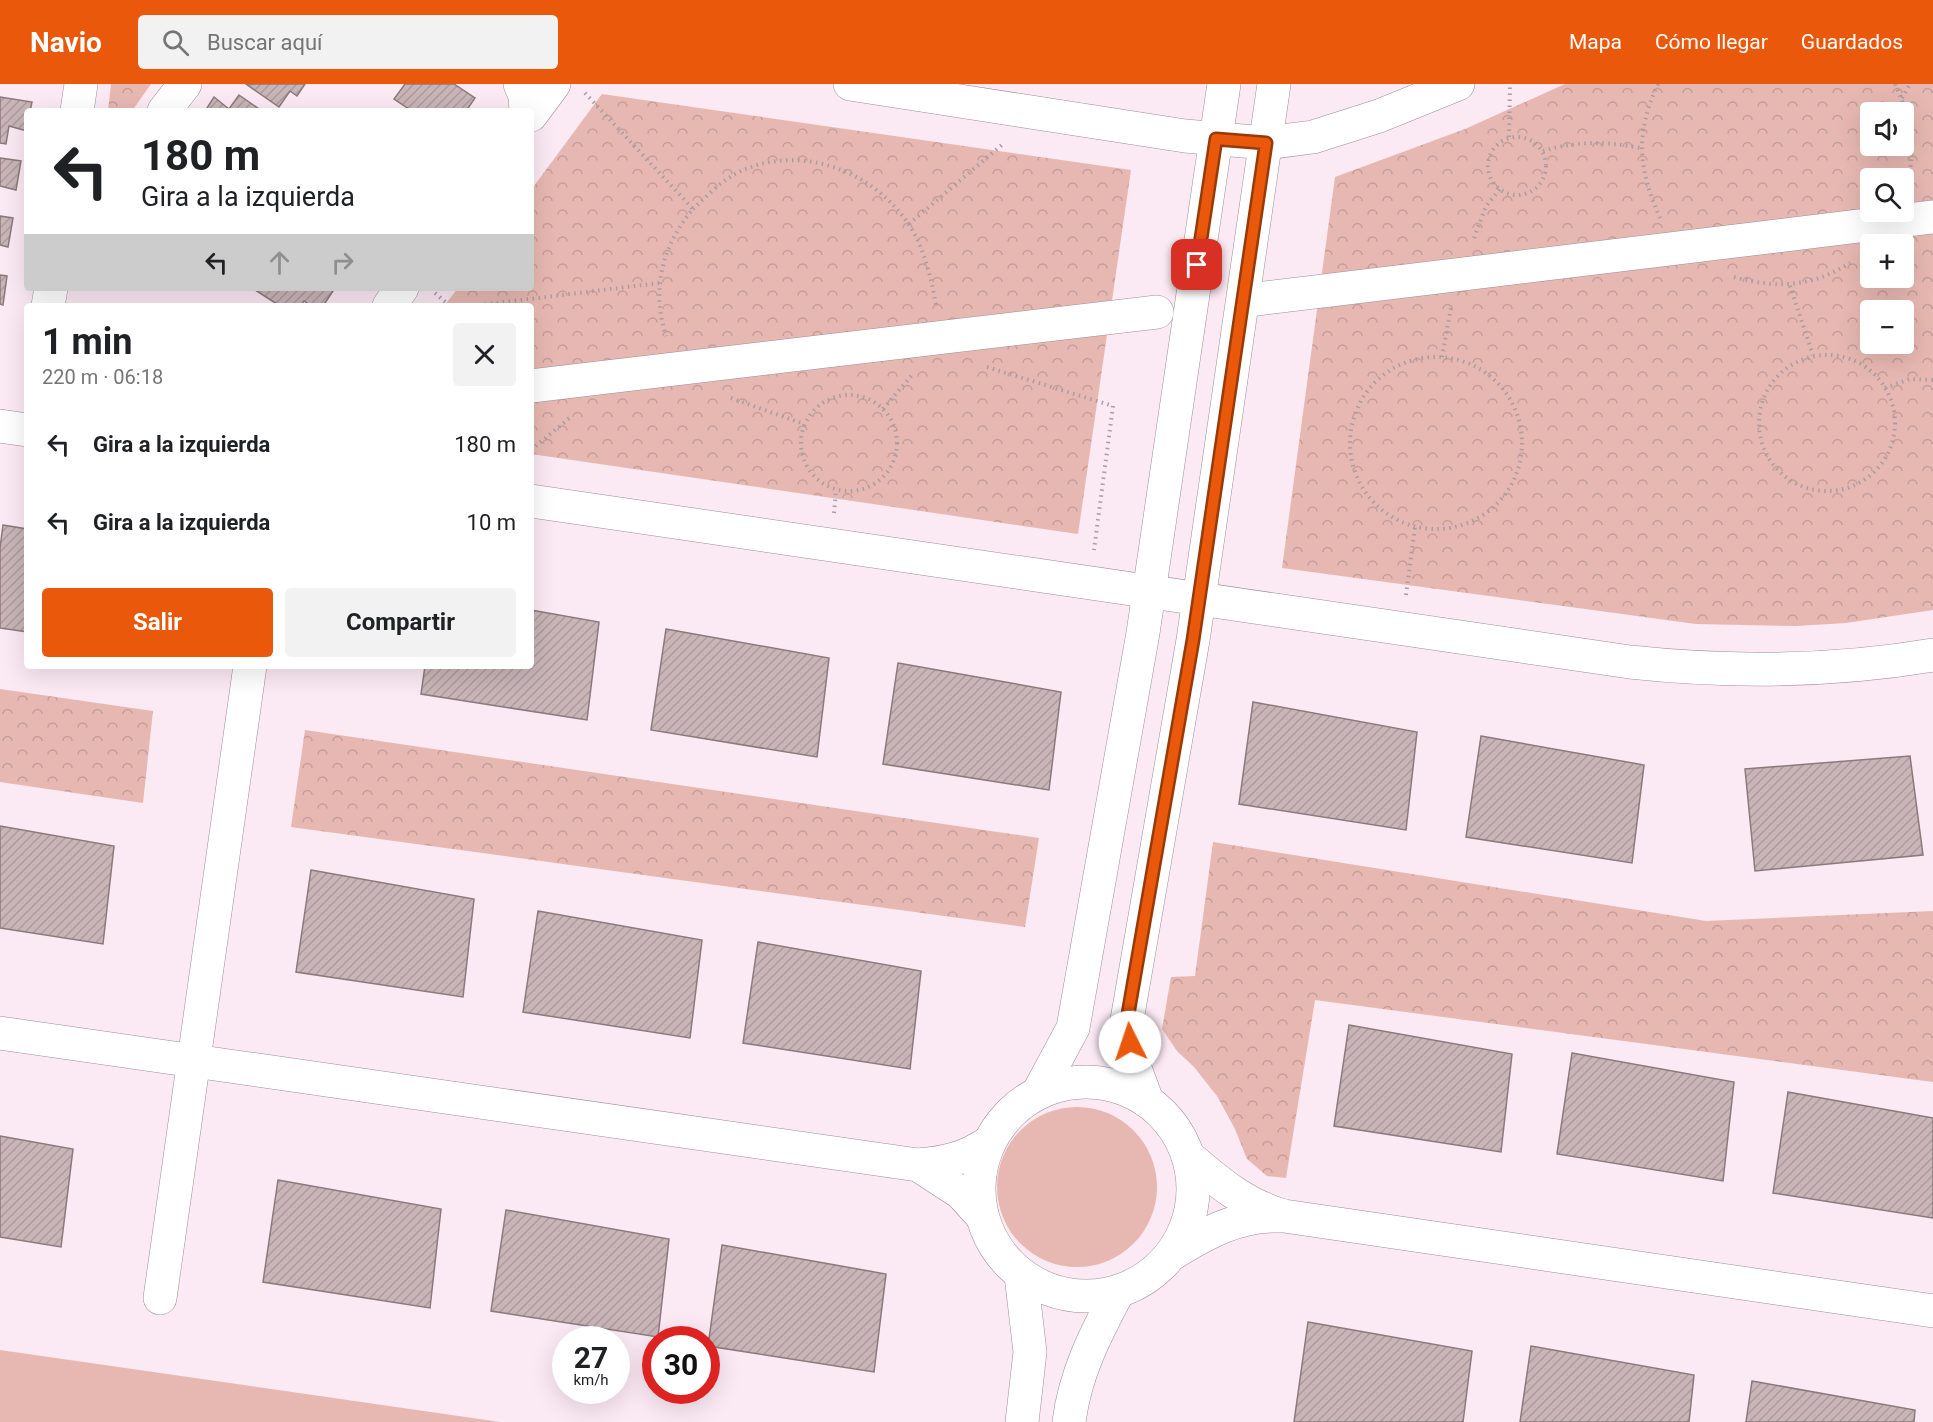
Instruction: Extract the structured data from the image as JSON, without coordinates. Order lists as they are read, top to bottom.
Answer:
{
  "page": {
    "header": "Navio",
    "search": "Buscar aquí",
    "nav": ["Mapa", "Cómo llegar", "Guardados"],
    "map_buttons": ["+", "−"],
    "turn": ["180 m", "Gira a la izquierda"],
    "heading": ["1 min", "220 m · 06:18"],
    "list": [
      {
        "name": "Gira a la izquierda",
        "value": "180 m"
      },
      {
        "name": "Gira a la izquierda",
        "value": "10 m"
      }
    ],
    "buttons": ["Salir", "Compartir"],
    "speed": "27 km/h",
    "limit": "30"
  }
}
